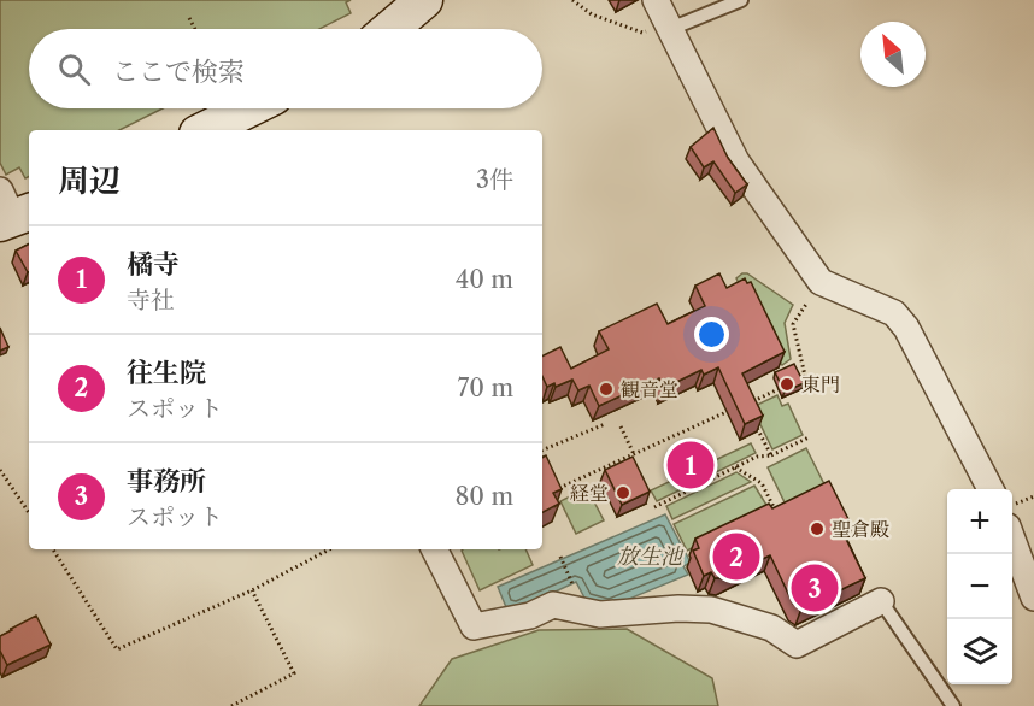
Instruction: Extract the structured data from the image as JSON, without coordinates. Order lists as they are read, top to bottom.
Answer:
{
  "water": ["放生池"],
  "places": [
    "東門",
    "観音堂",
    "経堂",
    "聖倉殿"
  ],
  "north": "top left",
  "page": {
    "search": "ここで検索",
    "heading": ["周辺", "3件"],
    "list": [
      {
        "mark": "1",
        "name": "橘寺",
        "note": "寺社",
        "value": "40 m"
      },
      {
        "mark": "2",
        "name": "往生院",
        "note": "スポット",
        "value": "70 m"
      },
      {
        "mark": "3",
        "name": "事務所",
        "note": "スポット",
        "value": "80 m"
      }
    ],
    "pins": ["1", "2", "3"],
    "map_buttons": ["+", "−"]
  }
}
